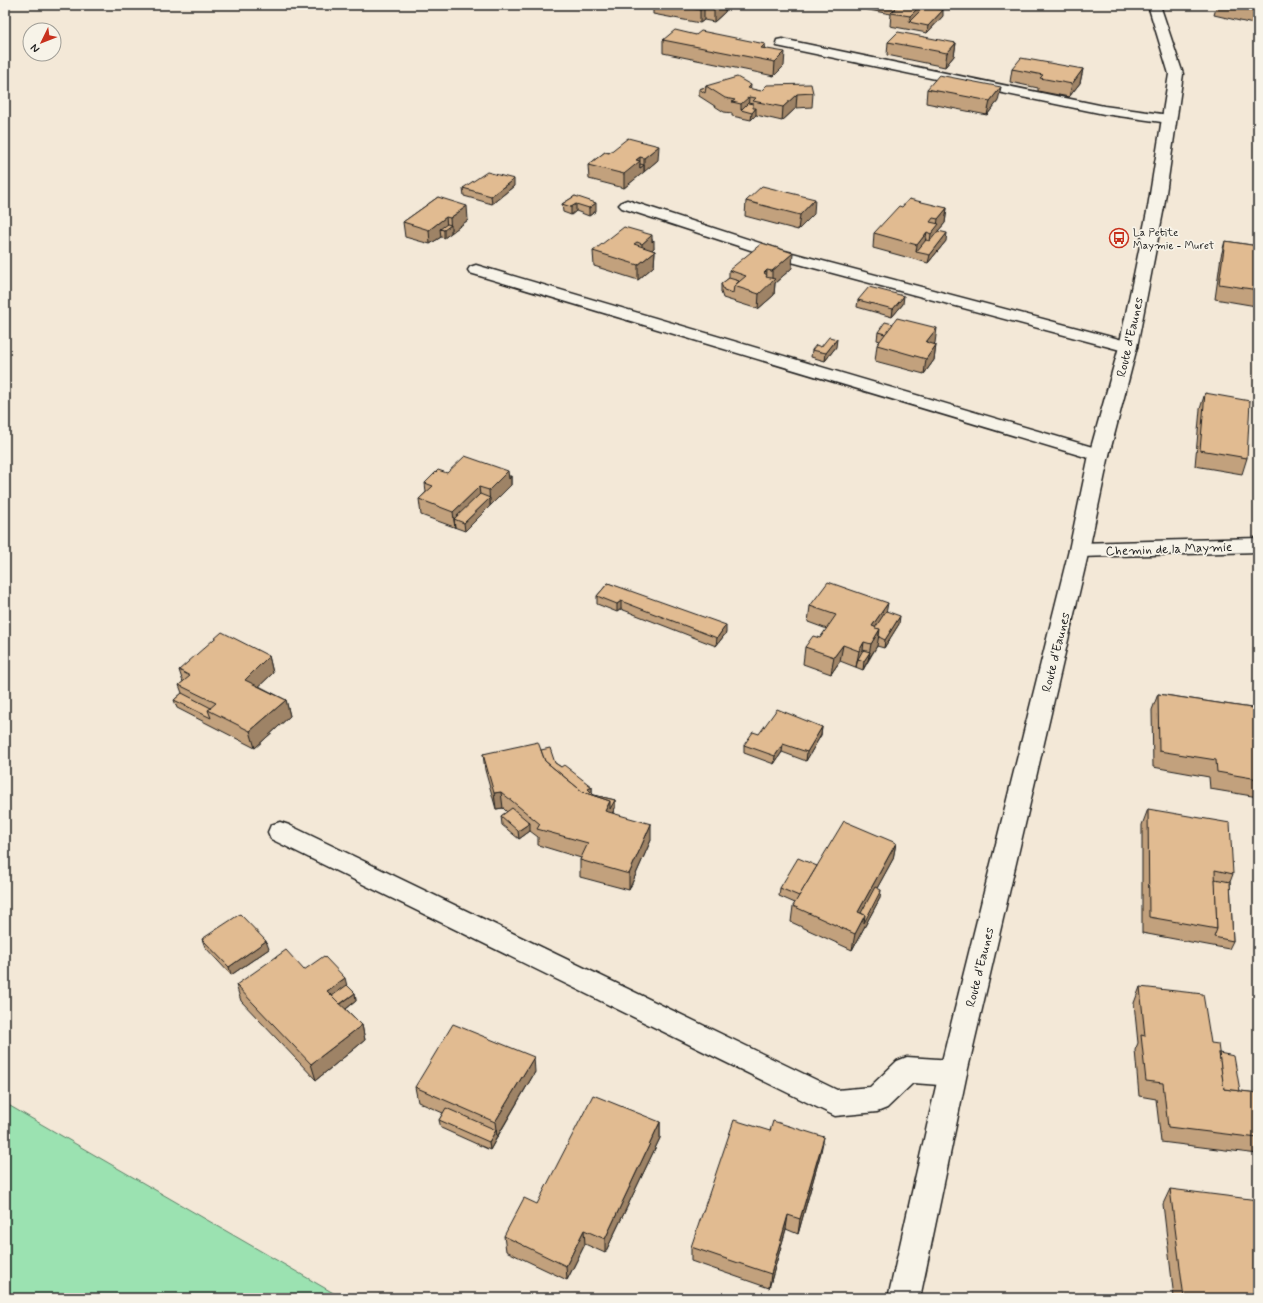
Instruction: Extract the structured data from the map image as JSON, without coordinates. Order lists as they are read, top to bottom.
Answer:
{
  "streets": {
    "main road": ["Route d'Eaunes", "Chemin de la Maymie"]
  },
  "crossings": [
    ["Route d'Eaunes", "Chemin de la Maymie"]
  ],
  "places": {
    "bus stop": ["La Petite Maymie - Muret"]
  },
  "north": "bottom left"
}
